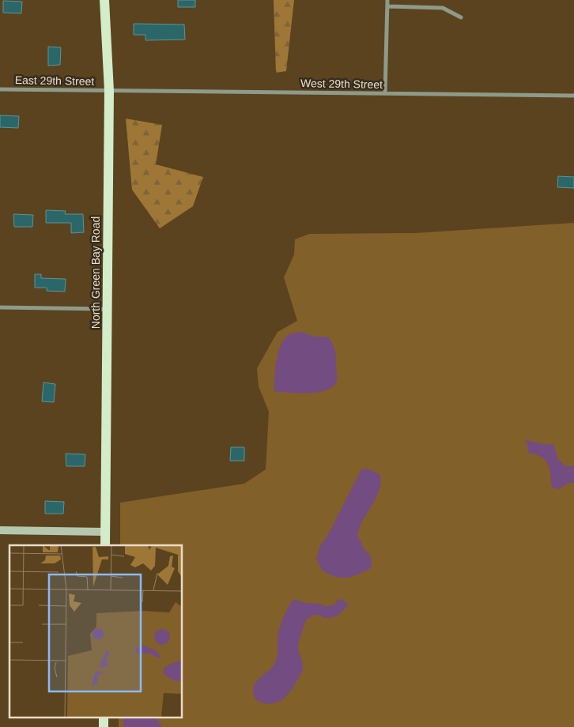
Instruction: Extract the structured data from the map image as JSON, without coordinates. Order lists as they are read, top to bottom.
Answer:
{
  "streets": {
    "main road": ["North Green Bay Road"],
    "street": ["East 29th Street", "West 29th Street"]
  },
  "crossings": [
    ["East 29th Street", "West 29th Street"],
    ["East 29th Street", "North Green Bay Road"],
    ["West 29th Street", "North Green Bay Road"]
  ]
}
